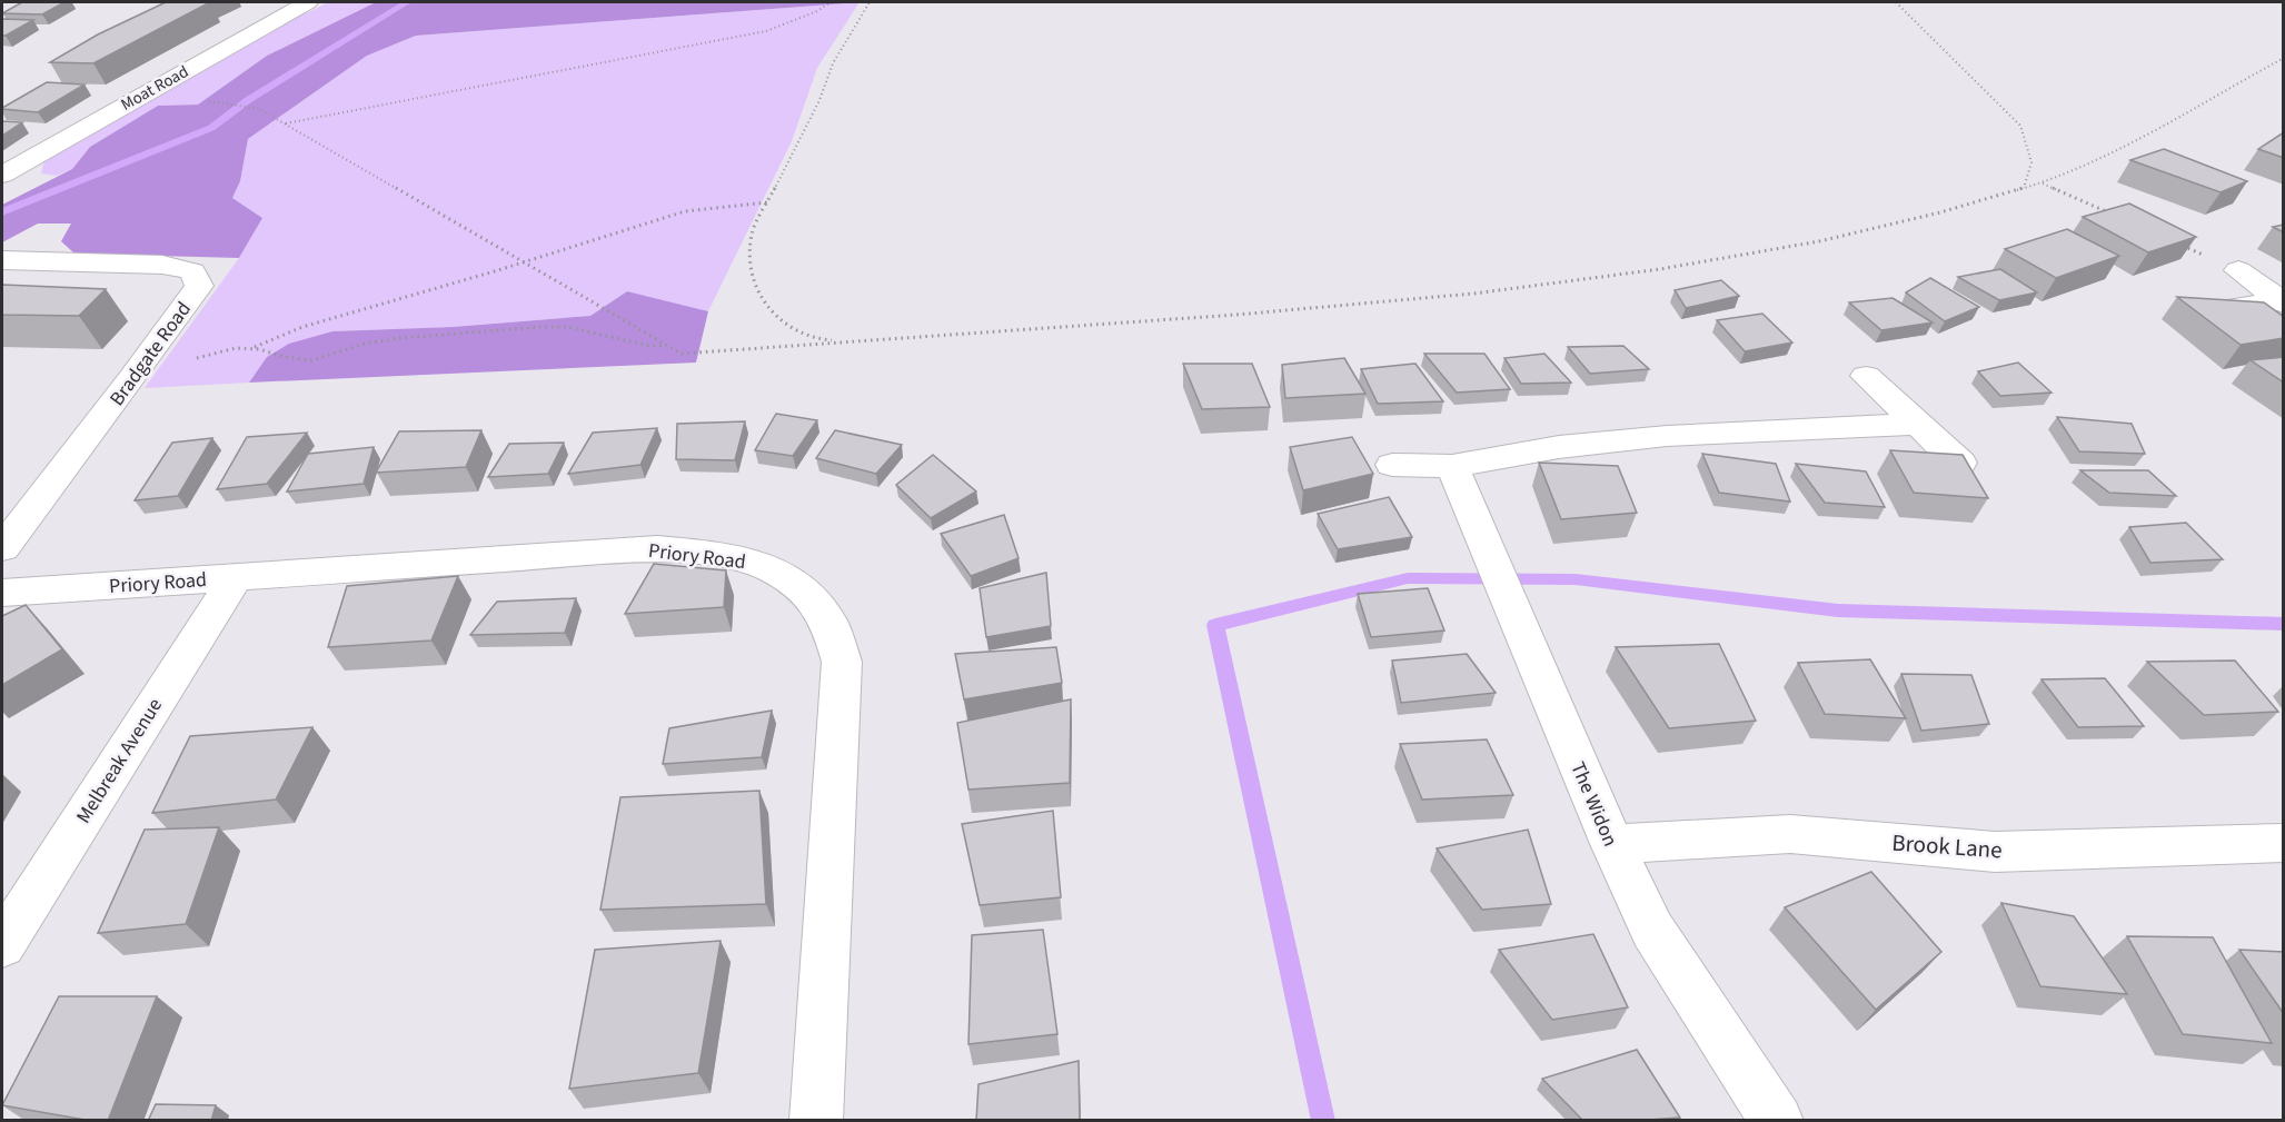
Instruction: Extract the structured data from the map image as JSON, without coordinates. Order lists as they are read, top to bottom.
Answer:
{
  "streets": {
    "street": [
      "Moat Road",
      "Bradgate Road",
      "Priory Road",
      "Melbreak Avenue",
      "The Widon",
      "Brook Lane"
    ]
  },
  "crossings": [
    ["Priory Road", "Melbreak Avenue"],
    ["The Widon", "Brook Lane"]
  ]
}
